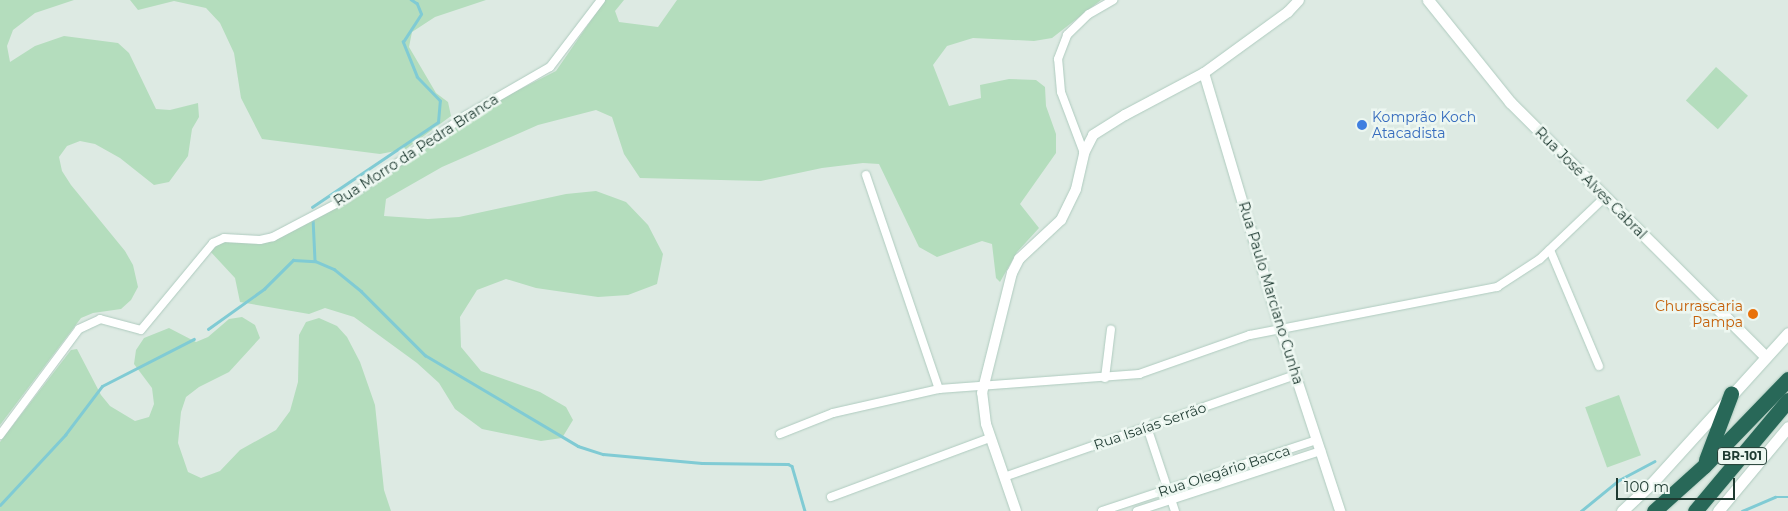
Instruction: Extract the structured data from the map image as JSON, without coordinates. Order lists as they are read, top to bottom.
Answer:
{
  "streets": {
    "highway": ["BR-101"],
    "main road": ["Rua José Alves Cabral"],
    "street": [
      "Rua Morro da Pedra Branca",
      "Rua Paulo Marciano Cunha",
      "Rua Isaías Serrão",
      "Rua Olegário Bacca"
    ]
  },
  "crossings": [
    ["Rua Paulo Marciano Cunha", "Rua Isaías Serrão"],
    ["Rua Paulo Marciano Cunha", "Rua Olegário Bacca"]
  ],
  "places": ["Komprão Koch Atacadista", "Churrascaria Pampa"],
  "scale_bar": "100 m"
}
